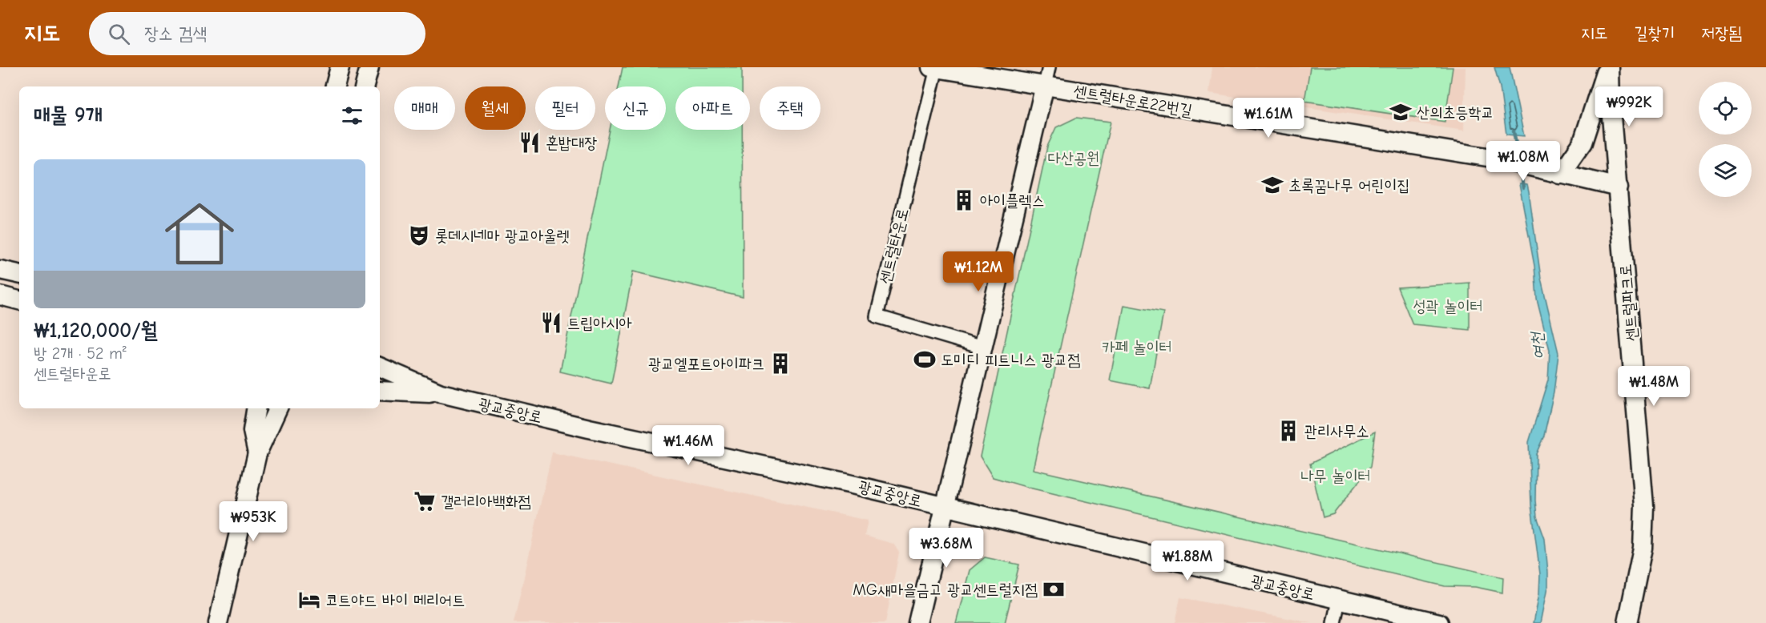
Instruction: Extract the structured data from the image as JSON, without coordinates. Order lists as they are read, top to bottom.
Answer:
{
  "streets": {
    "street": [
      "센트럴타운로22번길",
      "센트럴타운로",
      "센트럴파크로",
      "광교중앙로"
    ]
  },
  "crossings": [
    ["센트럴타운로22번길", "센트럴타운로"],
    ["센트럴타운로22번길", "센트럴파크로"]
  ],
  "water": ["여천"],
  "parks": [
    "다산공원",
    "성곽 놀이터",
    "카페 놀이터",
    "나무 놀이터"
  ],
  "places": {
    "school or university": ["산의초등학교", "초록꿈나무 어린이집"],
    "restaurant": ["혼밥대장", "트립아시아"],
    "building": ["아이플렉스", "광교엘포트아이파크", "관리사무소"],
    "theatre": ["롯데시네마 광교아울렛"],
    "sports": ["도미디 피트니스 광교점"],
    "supermarket": ["갤러리아백화점"],
    "bank": ["MG새마을금고 광교센트럴지점"],
    "hotel": ["코트야드 바이 메리어트"]
  },
  "page": {
    "header": "지도",
    "search": "장소 검색",
    "nav": ["지도", "길찾기", "저장됨"],
    "price": [
      "₩992K",
      "₩1.61M",
      "₩1.08M",
      "₩1.12M",
      "₩1.48M",
      "₩1.46M",
      "₩953K",
      "₩3.68M",
      "₩1.88M"
    ],
    "chip": [
      "매매",
      "월세",
      "필터",
      "신규",
      "아파트",
      "주택"
    ],
    "heading": "매물 9개",
    "list": [
      {
        "name": "₩1,120,000/월",
        "note": "방 2개 · 52 m² · 센트럴타운로"
      }
    ]
  }
}
